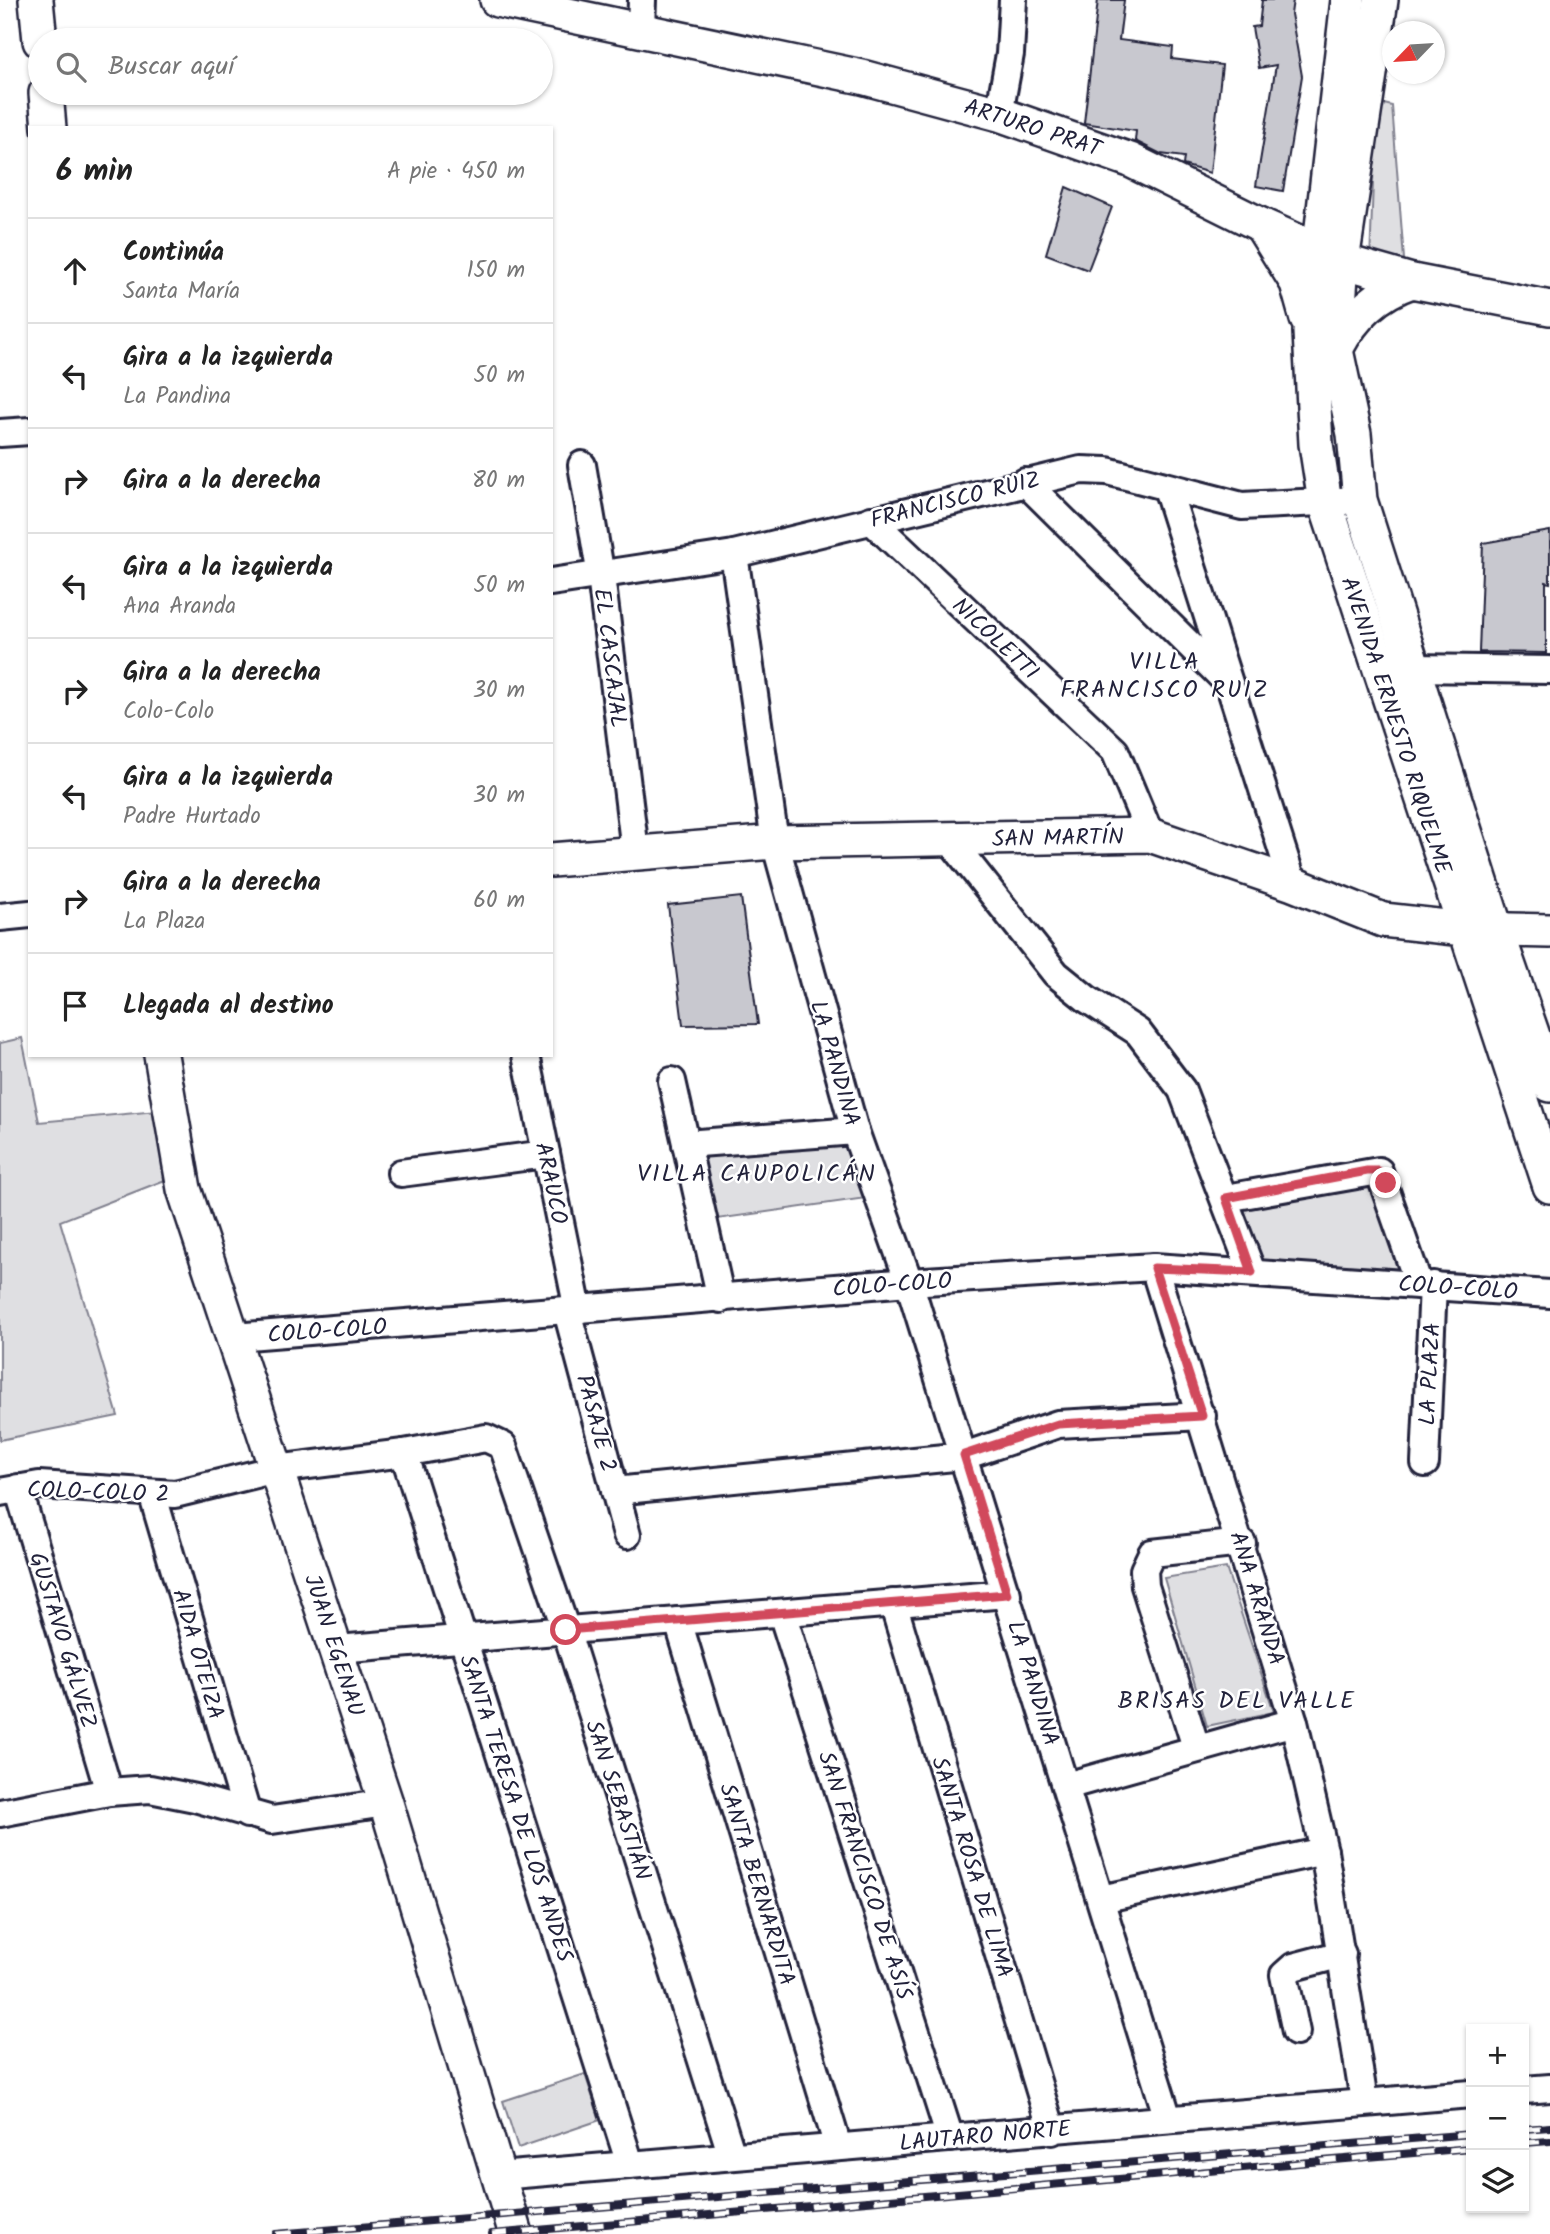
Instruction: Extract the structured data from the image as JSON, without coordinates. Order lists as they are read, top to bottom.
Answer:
{
  "streets": {
    "main road": [
      "ARTURO PRAT",
      "AVENIDA ERNESTO RIQUELME",
      "SAN MARTÍN",
      "JUAN EGENAU"
    ],
    "street": [
      "FRANCISCO RUIZ",
      "NICOLETTI",
      "EL CASCAJAL",
      "LA PANDINA",
      "ARAUCO",
      "COLO-COLO",
      "LA PLAZA",
      "PASAJE 2",
      "COLO-COLO 2",
      "ANA ARANDA",
      "GUSTAVO GÁLVEZ",
      "AIDA OTEIZA",
      "SAN SEBASTIÁN",
      "SANTA TERESA DE LOS ANDES",
      "SANTA ROSA DE LIMA",
      "SAN FRANCISCO DE ASÍS",
      "SANTA BERNARDITA",
      "LAUTARO NORTE"
    ]
  },
  "crossings": [
    ["ARTURO PRAT", "AVENIDA ERNESTO RIQUELME"],
    ["FRANCISCO RUIZ", "NICOLETTI"],
    ["FRANCISCO RUIZ", "EL CASCAJAL"],
    ["FRANCISCO RUIZ", "AVENIDA ERNESTO RIQUELME"],
    ["FRANCISCO RUIZ", "LA PANDINA"],
    ["NICOLETTI", "SAN MARTÍN"],
    ["EL CASCAJAL", "SAN MARTÍN"],
    ["AVENIDA ERNESTO RIQUELME", "SAN MARTÍN"],
    ["SAN MARTÍN", "LA PANDINA"],
    ["LA PANDINA", "COLO-COLO"],
    ["LA PANDINA", "LAUTARO NORTE"],
    ["ARAUCO", "COLO-COLO"],
    ["ARAUCO", "PASAJE 2"],
    ["COLO-COLO", "LA PLAZA"],
    ["COLO-COLO", "PASAJE 2"],
    ["COLO-COLO", "ANA ARANDA"],
    ["COLO-COLO", "JUAN EGENAU"],
    ["COLO-COLO 2", "GUSTAVO GÁLVEZ"],
    ["COLO-COLO 2", "JUAN EGENAU"],
    ["COLO-COLO 2", "AIDA OTEIZA"],
    ["COLO-COLO 2", "SAN SEBASTIÁN"],
    ["COLO-COLO 2", "SANTA TERESA DE LOS ANDES"],
    ["ANA ARANDA", "LAUTARO NORTE"],
    ["JUAN EGENAU", "LAUTARO NORTE"],
    ["SAN SEBASTIÁN", "LAUTARO NORTE"],
    ["SANTA TERESA DE LOS ANDES", "LAUTARO NORTE"],
    ["SANTA ROSA DE LIMA", "LAUTARO NORTE"],
    ["SAN FRANCISCO DE ASÍS", "LAUTARO NORTE"],
    ["SANTA BERNARDITA", "LAUTARO NORTE"]
  ],
  "districts": ["VILLA FRANCISCO RUIZ", "VILLA CAUPOLICÁN", "BRISAS DEL VALLE"],
  "north": "bottom left",
  "page": {
    "search": "Buscar aquí",
    "heading": ["6 min", "A pie · 450 m"],
    "list": [
      ["Continúa", "Santa María", "150 m"],
      ["Gira a la izquierda", "La Pandina", "50 m"],
      ["Gira a la derecha", "80 m"],
      ["Gira a la izquierda", "Ana Aranda", "50 m"],
      ["Gira a la derecha", "Colo-Colo", "30 m"],
      ["Gira a la izquierda", "Padre Hurtado", "30 m"],
      ["Gira a la derecha", "La Plaza", "60 m"],
      "Llegada al destino"
    ],
    "map_buttons": ["+", "−"]
  }
}
